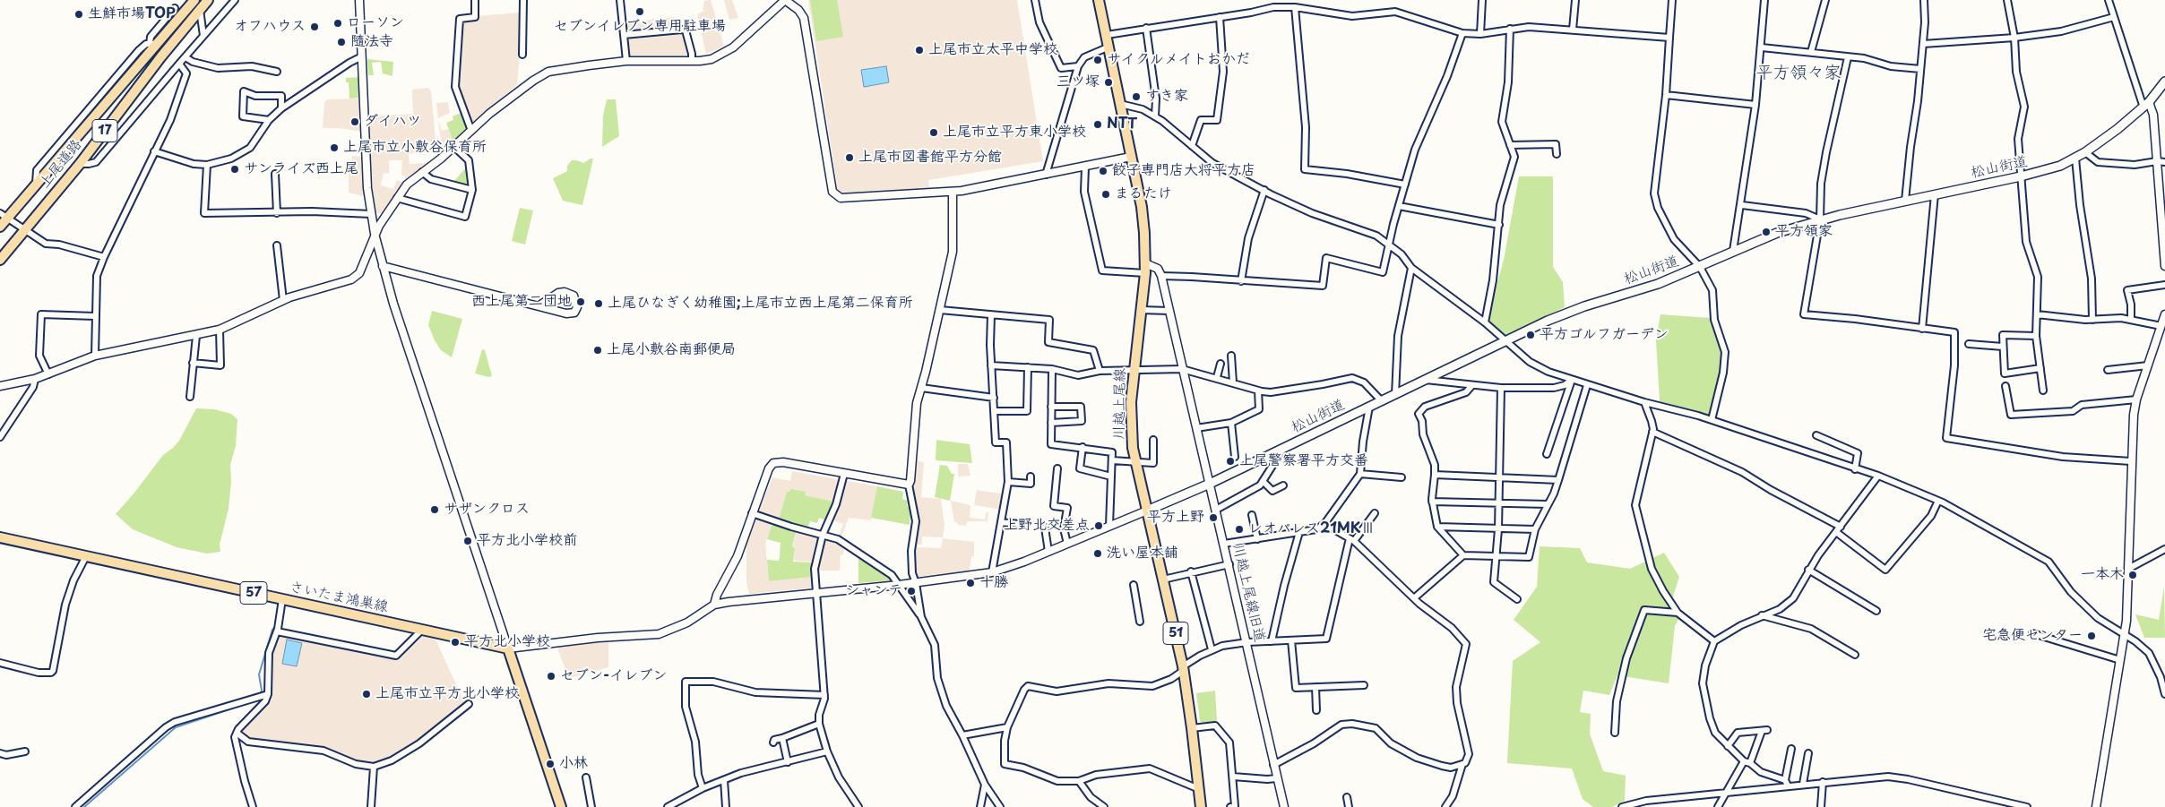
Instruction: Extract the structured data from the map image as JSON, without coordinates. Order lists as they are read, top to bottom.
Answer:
{
  "streets": {
    "main road": [
      "17",
      "上尾道路",
      "松山街道",
      "川越上尾線",
      "57",
      "さいたま鴻巣線",
      "51"
    ],
    "street": ["川越上尾線旧道"]
  },
  "crossings": [
    ["松山街道", "川越上尾線"],
    ["松山街道", "川越上尾線旧道"]
  ],
  "districts": ["平方領々家"],
  "places": [
    "セブンイレブン専用駐車場",
    "生鮮市場TOP",
    "ローソン",
    "オフハウス",
    "隨法寺",
    "上尾市立太平中学校",
    "サイクルメイトおかだ",
    "三ツ塚",
    "すき家",
    "ダイハツ",
    "NTT",
    "上尾市立平方東小学校",
    "上尾市立小敷谷保育所",
    "上尾市図書館平方分館",
    "サンライズ西上尾",
    "餃子専門店大将平方店",
    "まるたけ",
    "平方領家",
    "西上尾第二団地",
    "上尾ひなぎく幼稚園;上尾市立西上尾第二保育所",
    "平方ゴルフガーデン",
    "上尾小敷谷南郵便局",
    "上尾警察署平方交番",
    "サザンクロス",
    "平方上野",
    "上野北交差点",
    "レオパレス21MKⅢ",
    "平方北小学校前",
    "洗い屋本舗",
    "一本木",
    "十勝",
    "シャンテ",
    "宅急便センター",
    "平方北小学校",
    "セブン-イレブン",
    "上尾市立平方北小学校",
    "小林"
  ]
}
